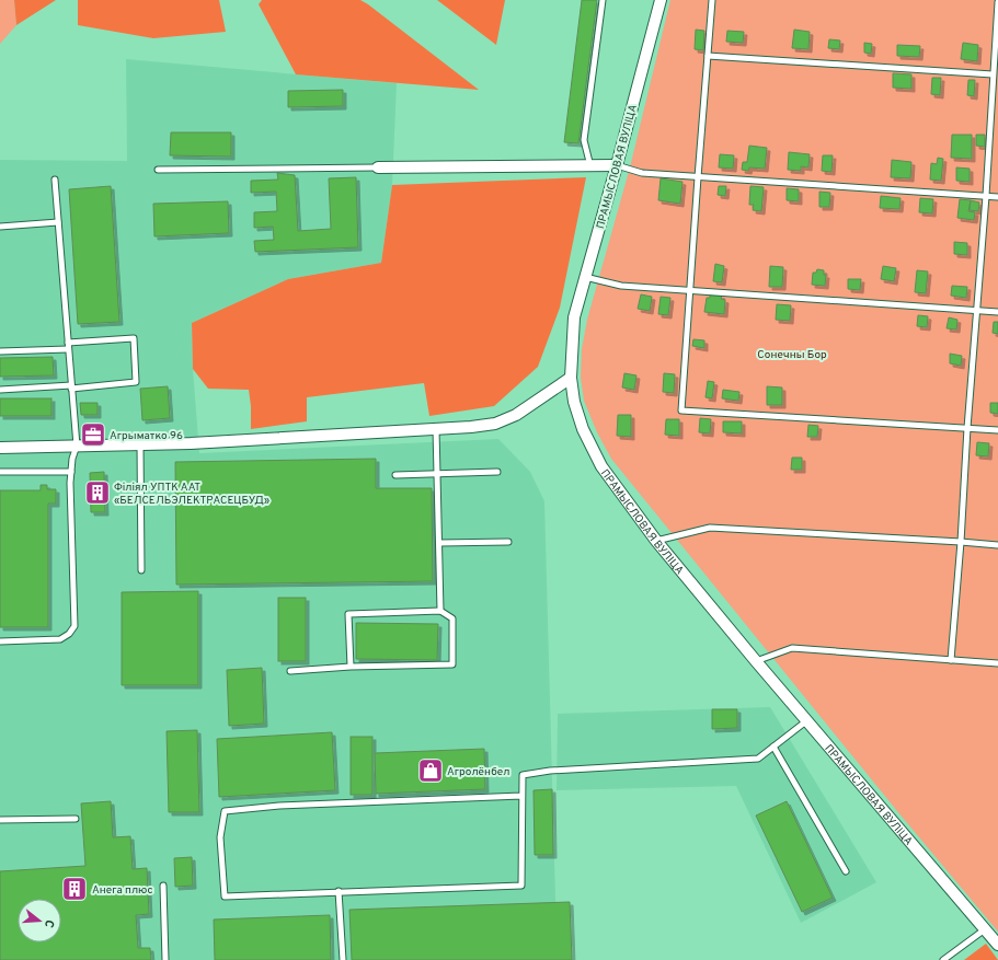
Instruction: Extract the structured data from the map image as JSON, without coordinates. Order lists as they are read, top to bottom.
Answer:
{
  "streets": {
    "street": ["ПРАМЫСЛОВАЯ ВУЛІЦА"]
  },
  "parks": ["Сонечны Бор"],
  "places": {
    "office": ["Агрыматко 96"],
    "building": ["Філіял УПТК ААТ «БЕЛСЕЛЬЭЛЕКТРАСЕЦБУД»", "Анега плюс"],
    "shop": ["Агролёнбел"]
  },
  "north": "right"
}
